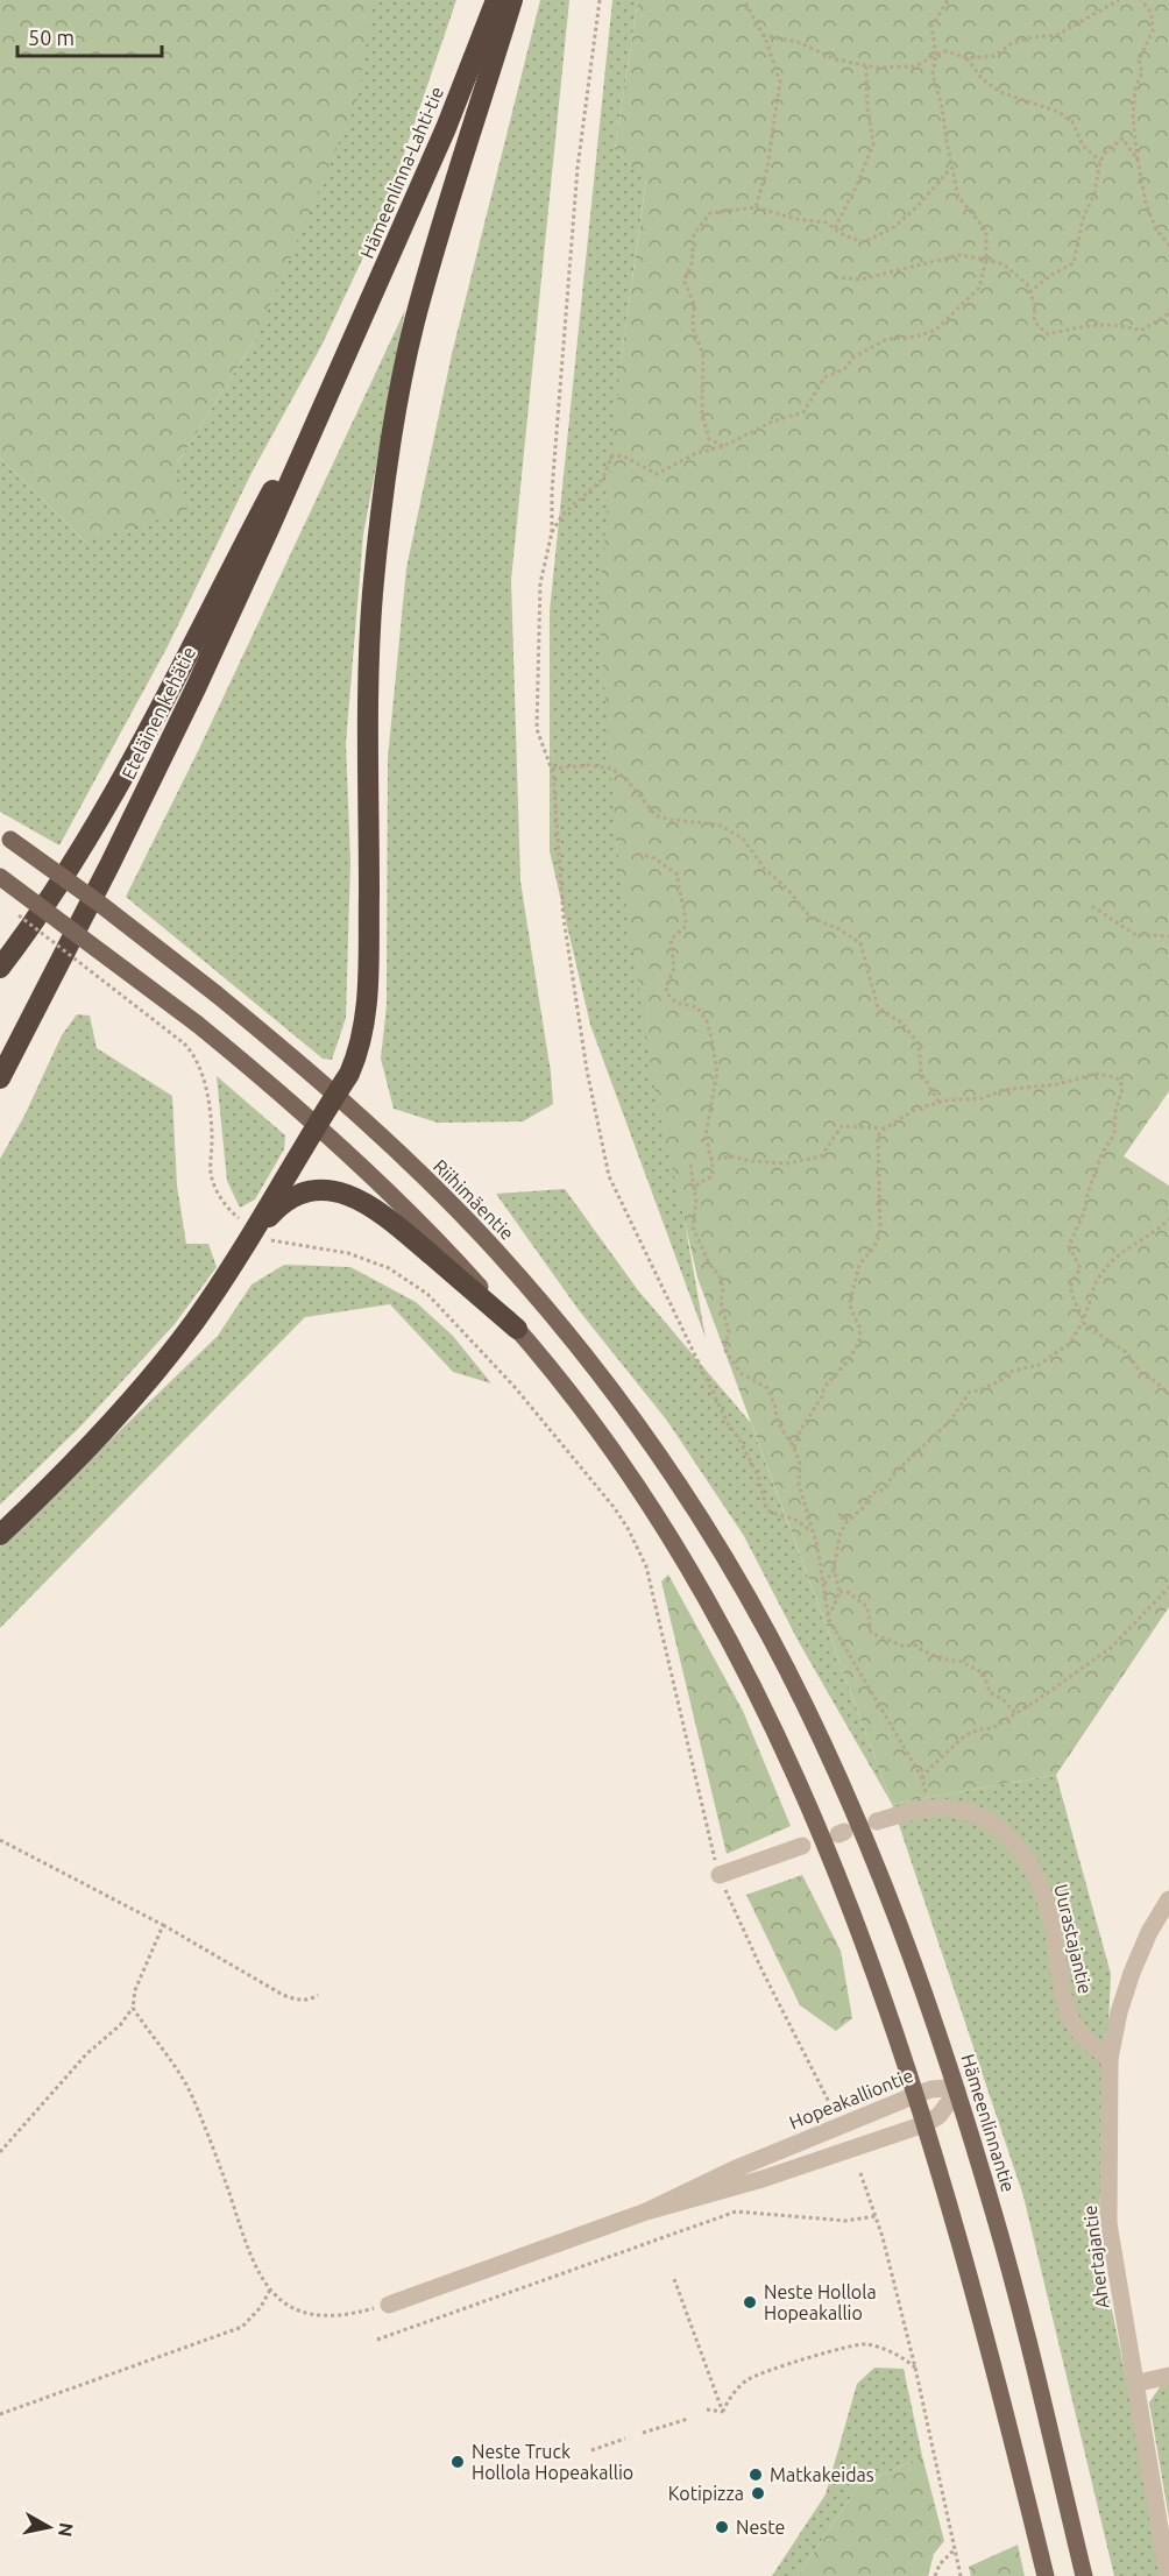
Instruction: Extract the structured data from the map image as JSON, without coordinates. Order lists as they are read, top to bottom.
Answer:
{
  "streets": {
    "highway": ["Hämeenlinna-Lahti-tie", "Eteläinen kehätie"],
    "main road": ["Riihimäentie", "Hämeenlinnantie"],
    "street": ["Uurastajantie", "Hopeakalliontie", "Ahertajantie"]
  },
  "crossings": [
    ["Hämeenlinna-Lahti-tie", "Eteläinen kehätie"],
    ["Riihimäentie", "Hämeenlinnantie"],
    ["Uurastajantie", "Ahertajantie"],
    ["Hopeakalliontie", "Hämeenlinnantie"]
  ],
  "places": [
    "Neste Hollola Hopeakallio",
    "Neste Truck Hollola Hopeakallio",
    "Matkakeidas",
    "Kotipizza",
    "Neste"
  ],
  "scale_bar": "50 m",
  "north": "right"
}
